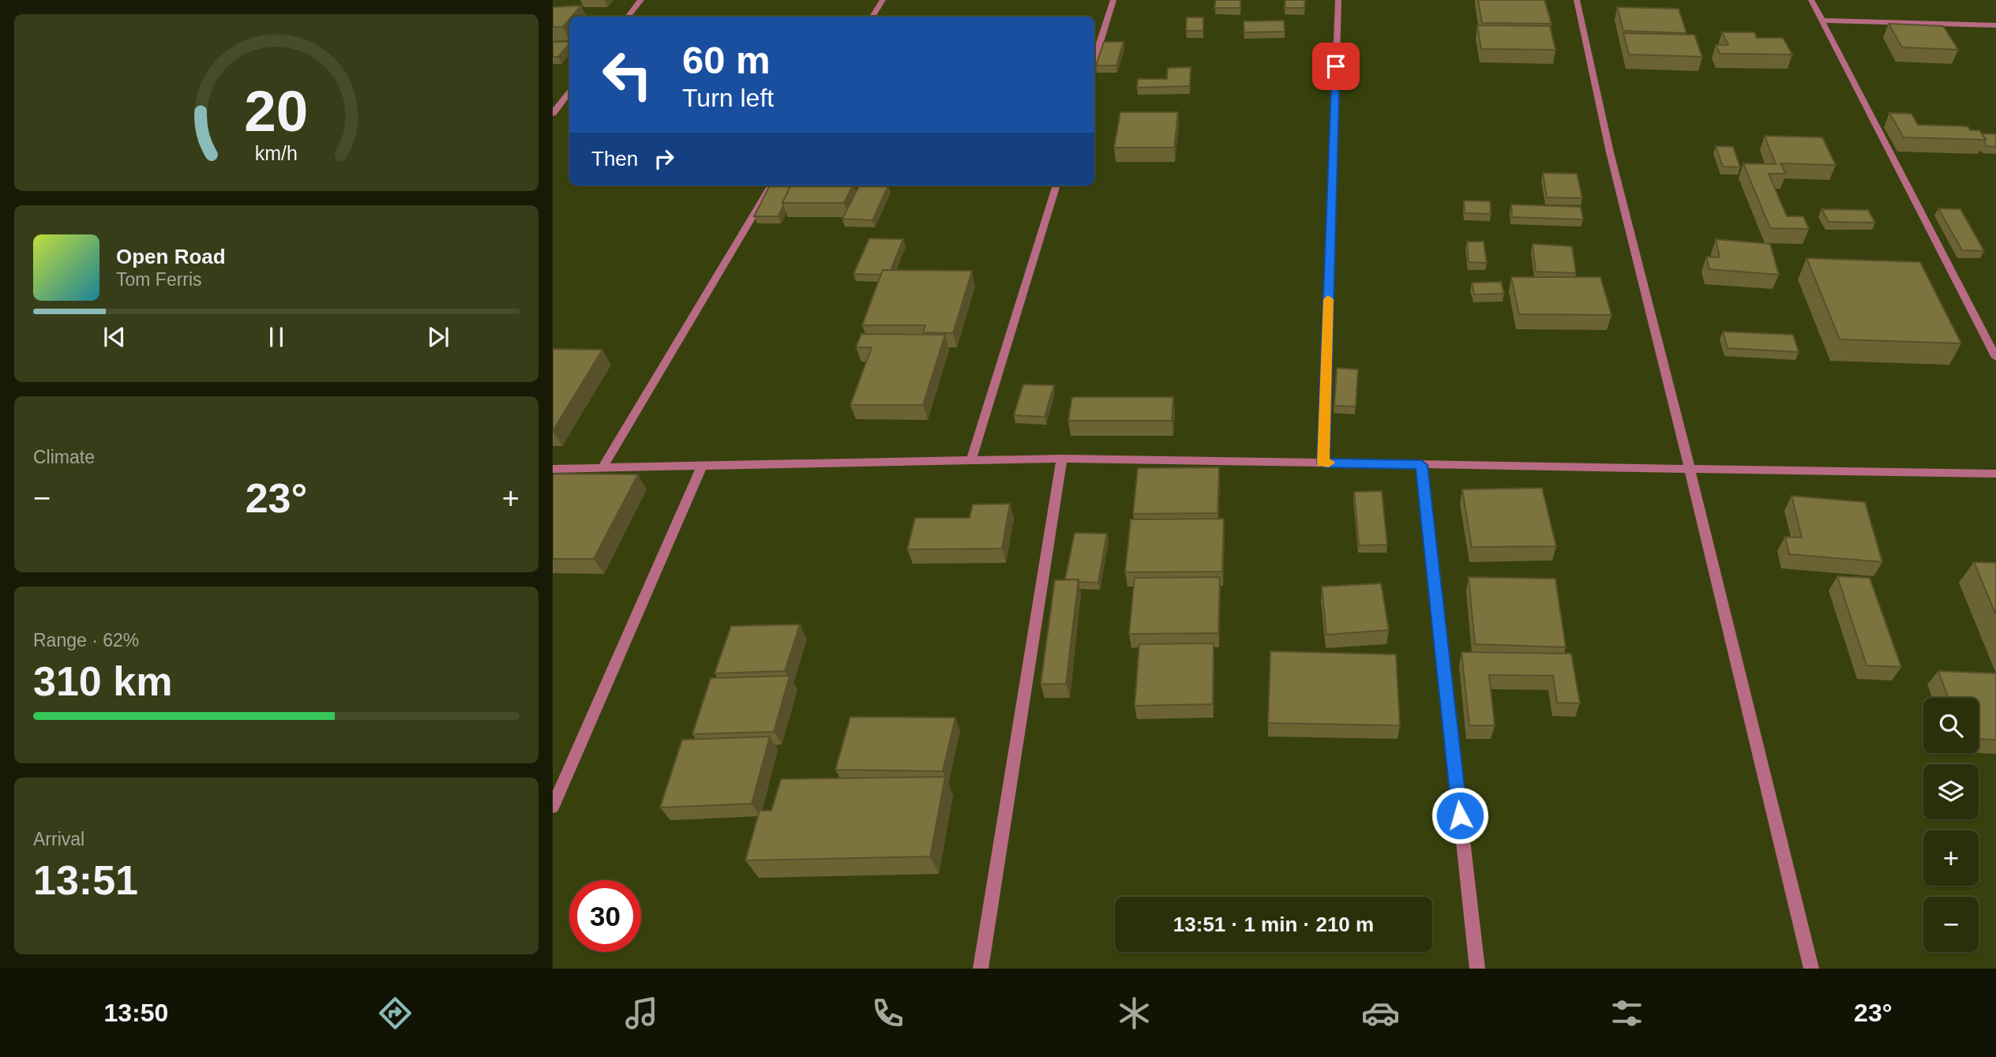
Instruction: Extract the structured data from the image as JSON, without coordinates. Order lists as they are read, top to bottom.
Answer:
{
  "page": {
    "turn": ["60 m", "Turn left"],
    "then": "Then",
    "song": ["Open Road", "Tom Ferris"],
    "tile": [
      "Climate",
      ["Range · 62%", "310 km"],
      ["Arrival", "13:51"]
    ],
    "heat": ["−", "23°", "+"],
    "map_buttons": ["+", "−"],
    "limit": "30",
    "trip": "13:51 · 1 min · 210 m",
    "tabs": ["13:50", "23°"],
    "gauge": ["20", "km/h"]
  }
}
